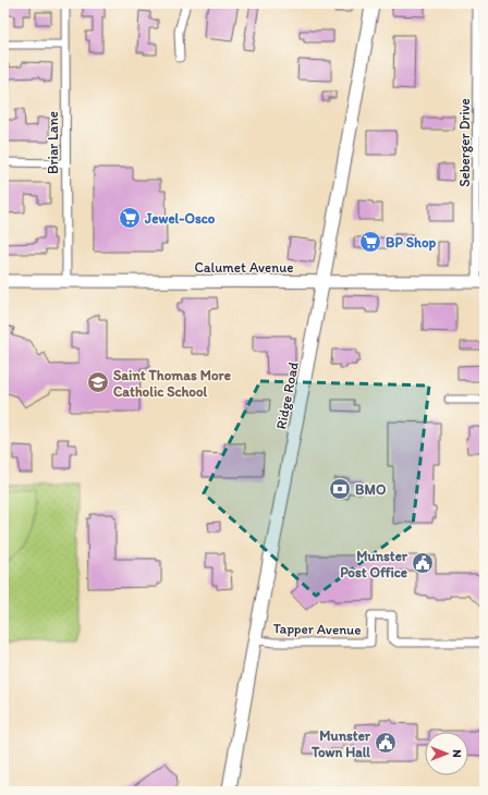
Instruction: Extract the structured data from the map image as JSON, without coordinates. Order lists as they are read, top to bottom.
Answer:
{
  "streets": {
    "main road": ["Calumet Avenue", "Ridge Road"],
    "street": ["Briar Lane", "Seberger Drive", "Tapper Avenue"]
  },
  "crossings": [
    ["Briar Lane", "Calumet Avenue"],
    ["Seberger Drive", "Calumet Avenue"],
    ["Calumet Avenue", "Ridge Road"],
    ["Ridge Road", "Tapper Avenue"]
  ],
  "places": {
    "supermarket": ["Jewel-Osco", "BP Shop"],
    "school or university": ["Saint Thomas More Catholic School"],
    "bank": ["BMO"],
    "public building": ["Munster Post Office", "Munster Town Hall"]
  },
  "north": "right"
}
